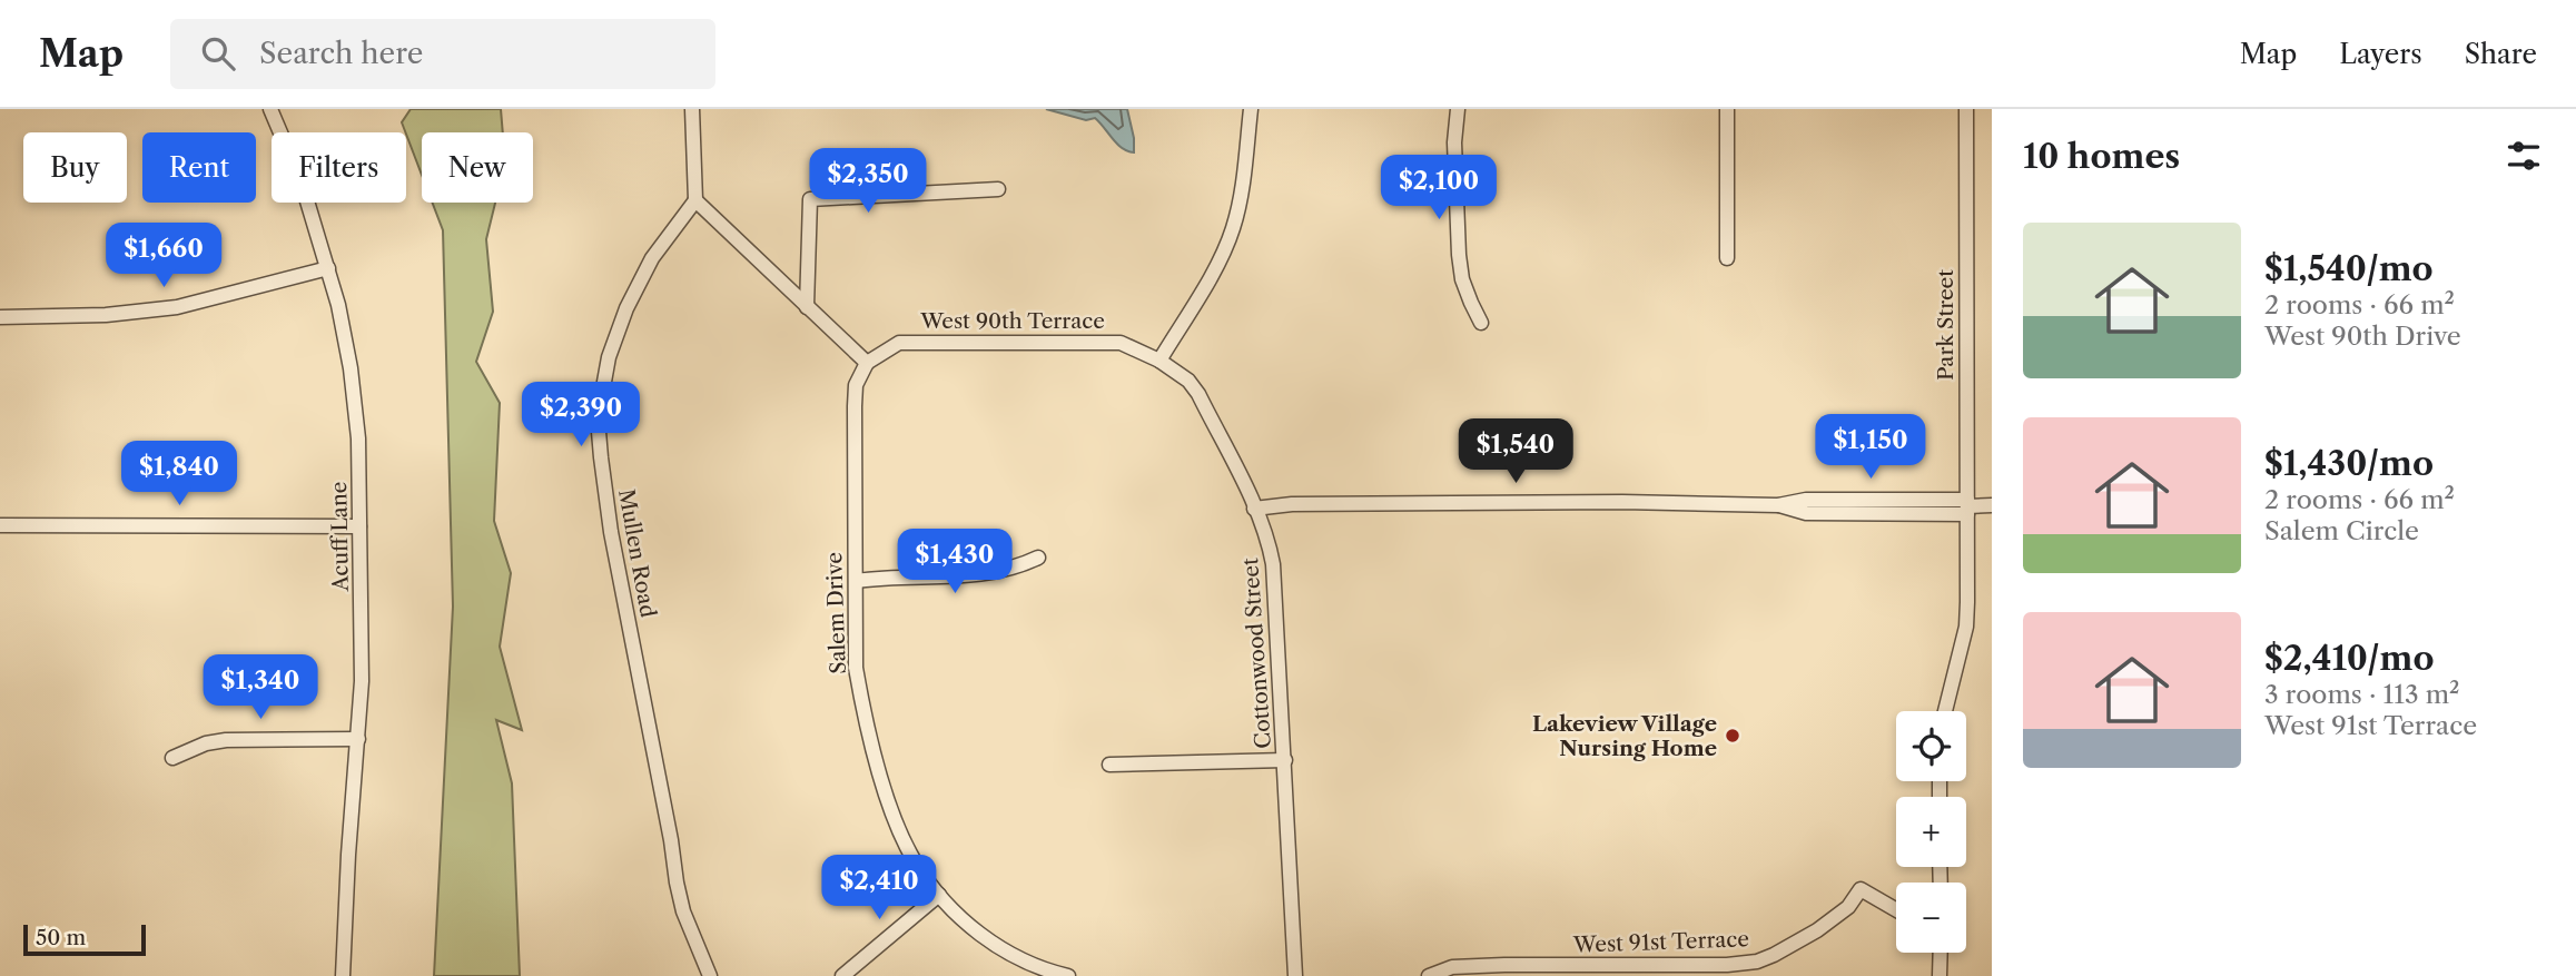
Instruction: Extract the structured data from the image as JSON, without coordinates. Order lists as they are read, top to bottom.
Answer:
{
  "streets": {
    "street": [
      "West 90th Terrace",
      "Park Street",
      "Acuff Lane",
      "Mullen Road",
      "Salem Drive",
      "Cottonwood Street",
      "West 91st Terrace"
    ]
  },
  "crossings": [
    ["West 90th Terrace", "Salem Drive"],
    ["West 90th Terrace", "Cottonwood Street"]
  ],
  "places": ["Lakeview Village Nursing Home"],
  "scale_bar": "50 m",
  "page": {
    "header": "Map",
    "search": "Search here",
    "nav": ["Map", "Layers", "Share"],
    "heading": "10 homes",
    "chip": [
      "Buy",
      "Rent",
      "Filters",
      "New"
    ],
    "price": [
      "$2,350",
      "$2,100",
      "$1,660",
      "$2,390",
      "$1,150",
      "$1,540",
      "$1,840",
      "$1,430",
      "$1,340",
      "$2,410"
    ],
    "list": [
      {
        "name": "$1,540/mo",
        "note": "2 rooms · 66 m² · West 90th Drive"
      },
      {
        "name": "$1,430/mo",
        "note": "2 rooms · 66 m² · Salem Circle"
      },
      {
        "name": "$2,410/mo",
        "note": "3 rooms · 113 m² · West 91st Terrace"
      }
    ],
    "map_buttons": ["+", "−"],
    "scale": "50 m"
  }
}
